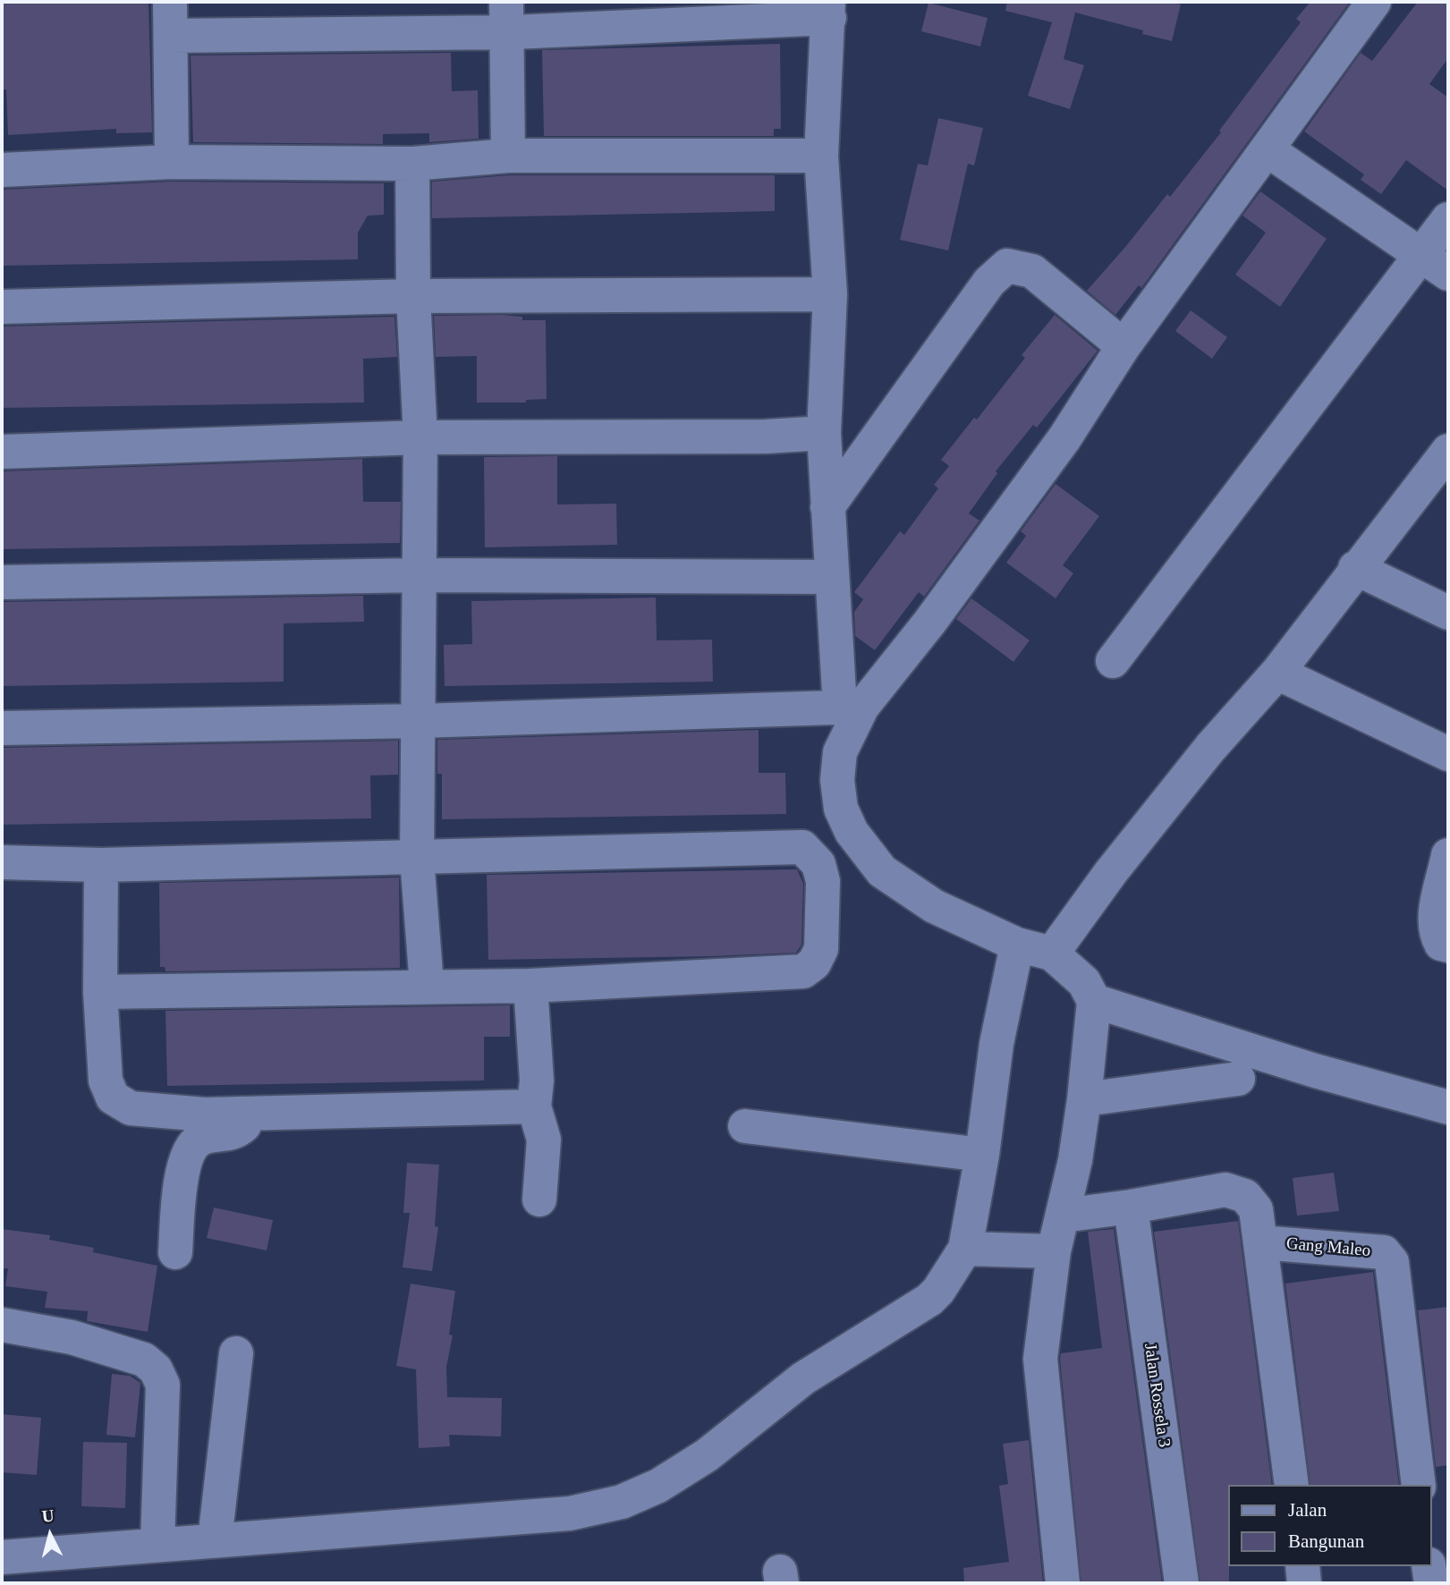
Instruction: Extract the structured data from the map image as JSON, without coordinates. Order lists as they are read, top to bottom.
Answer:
{
  "streets": {
    "street": ["Gang Maleo", "Jalan Rossela 3"]
  },
  "legend": ["Jalan", "Bangunan"],
  "north": "top"
}
